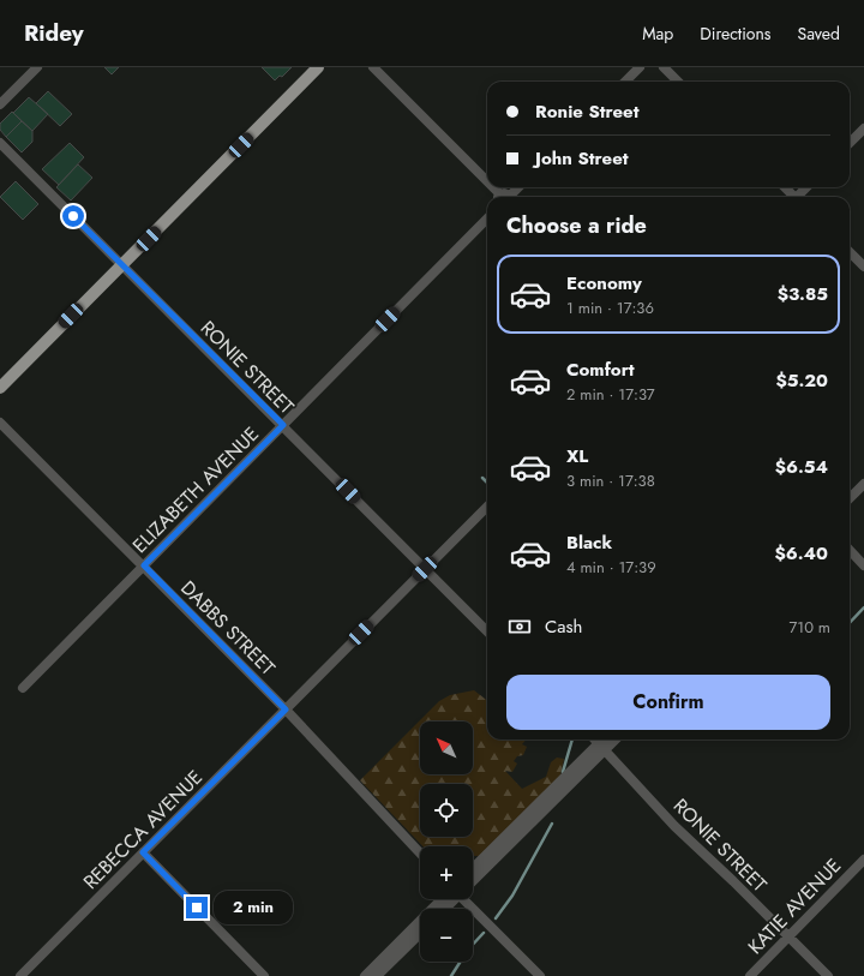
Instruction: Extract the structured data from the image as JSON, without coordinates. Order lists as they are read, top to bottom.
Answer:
{
  "streets": {
    "street": [
      "RONIE STREET",
      "ELIZABETH AVENUE",
      "DABBS STREET",
      "REBECCA AVENUE",
      "KATIE AVENUE"
    ]
  },
  "crossings": [
    ["RONIE STREET", "ELIZABETH AVENUE"],
    ["RONIE STREET", "REBECCA AVENUE"],
    ["RONIE STREET", "KATIE AVENUE"],
    ["ELIZABETH AVENUE", "DABBS STREET"],
    ["DABBS STREET", "REBECCA AVENUE"]
  ],
  "north": "top left",
  "page": {
    "header": "Ridey",
    "nav": ["Map", "Directions", "Saved"],
    "banner": ["Ronie Street", "John Street"],
    "heading": "Choose a ride",
    "list": [
      {
        "name": "Economy",
        "note": "1 min · 17:36",
        "value": "$3.85"
      },
      {
        "name": "Comfort",
        "note": "2 min · 17:37",
        "value": "$5.20"
      },
      {
        "name": "XL",
        "note": "3 min · 17:38",
        "value": "$6.54"
      },
      {
        "name": "Black",
        "note": "4 min · 17:39",
        "value": "$6.40"
      }
    ],
    "pay": ["Cash", "710 m"],
    "buttons": "Confirm",
    "map_buttons": ["+", "−"],
    "bubble": "2 min"
  }
}
